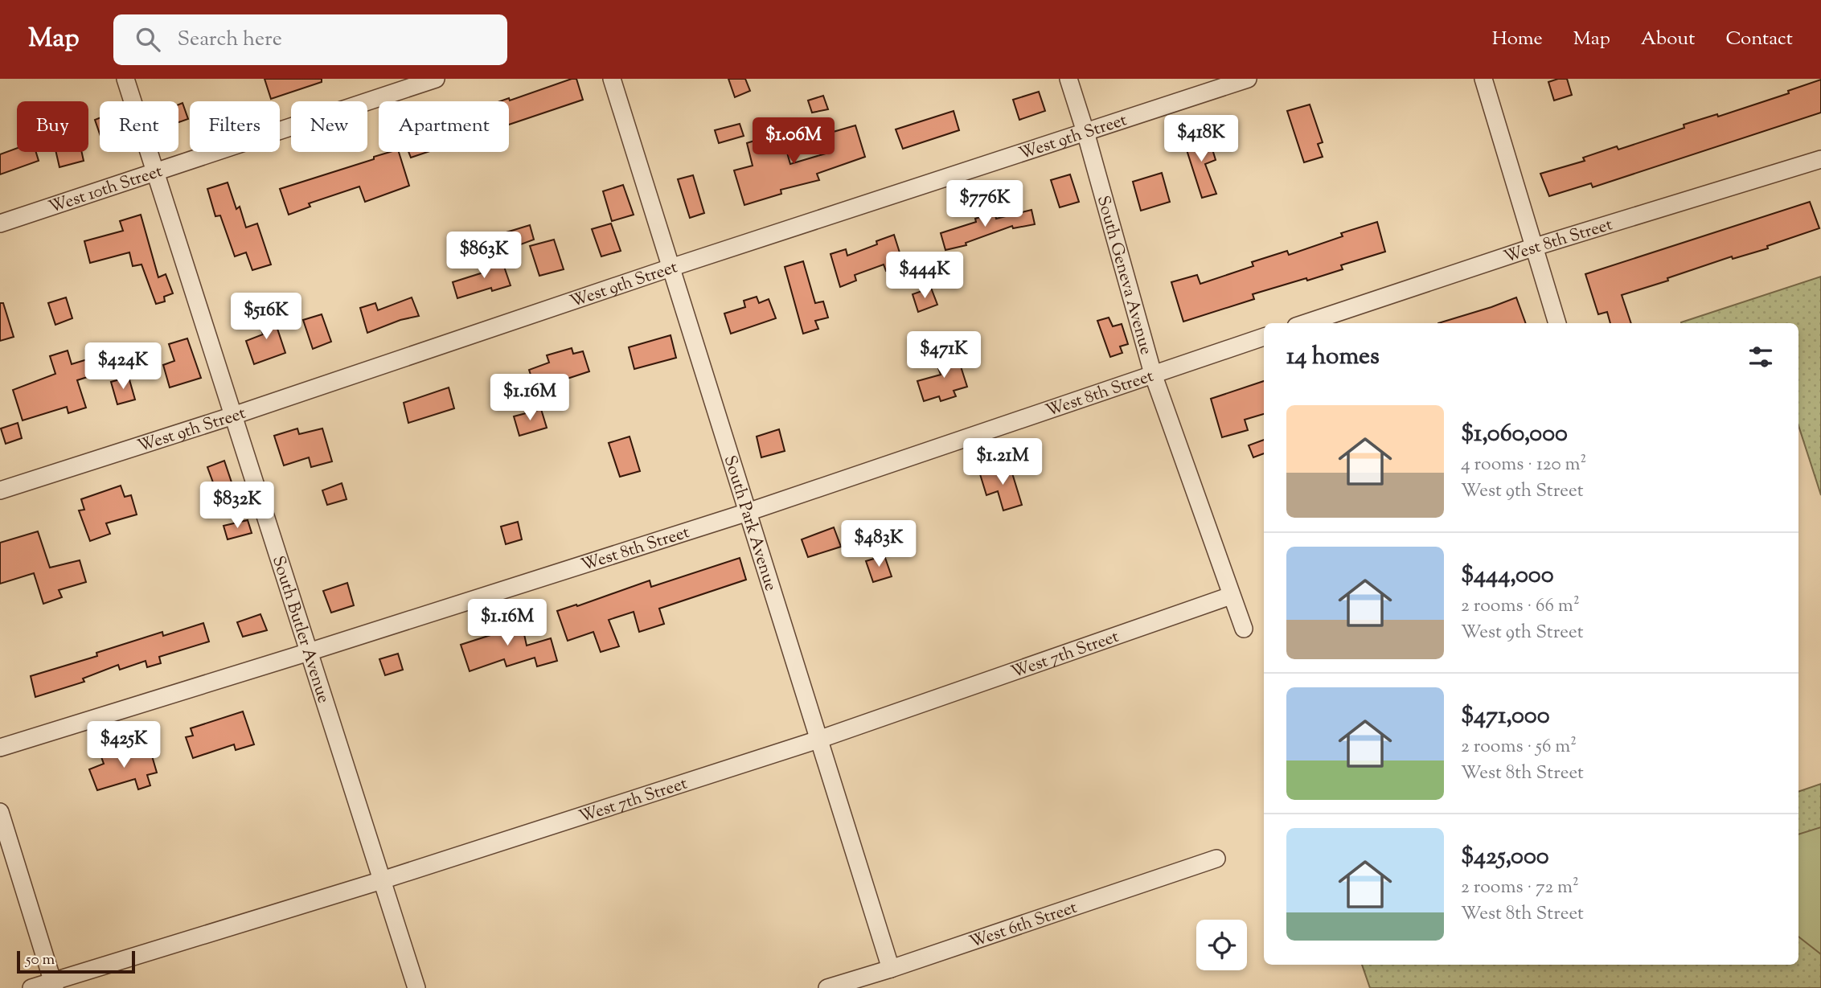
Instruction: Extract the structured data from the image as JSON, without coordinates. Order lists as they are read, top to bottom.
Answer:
{
  "streets": {
    "street": [
      "West 9th Street",
      "West 10th Street",
      "West 8th Street",
      "South Geneva Avenue",
      "South Park Avenue",
      "South Butler Avenue",
      "West 7th Street",
      "West 6th Street"
    ]
  },
  "crossings": [
    ["West 9th Street", "South Geneva Avenue"],
    ["West 9th Street", "South Park Avenue"],
    ["West 9th Street", "South Butler Avenue"],
    ["West 10th Street", "South Butler Avenue"],
    ["West 8th Street", "South Geneva Avenue"],
    ["West 8th Street", "South Park Avenue"],
    ["West 8th Street", "South Butler Avenue"],
    ["South Geneva Avenue", "West 7th Street"],
    ["South Park Avenue", "West 7th Street"],
    ["South Park Avenue", "West 6th Street"],
    ["South Butler Avenue", "West 7th Street"]
  ],
  "scale_bar": "50 m",
  "page": {
    "header": "Map",
    "search": "Search here",
    "nav": [
      "Home",
      "Map",
      "About",
      "Contact"
    ],
    "chip": [
      "Buy",
      "Rent",
      "Filters",
      "New",
      "Apartment"
    ],
    "price": [
      "$418K",
      "$1.06M",
      "$776K",
      "$863K",
      "$444K",
      "$516K",
      "$471K",
      "$424K",
      "$1.16M",
      "$1.21M",
      "$832K",
      "$483K",
      "$1.16M",
      "$425K"
    ],
    "heading": "14 homes",
    "list": [
      {
        "name": "$1,060,000",
        "note": "4 rooms · 120 m² · West 9th Street"
      },
      {
        "name": "$444,000",
        "note": "2 rooms · 66 m² · West 9th Street"
      },
      {
        "name": "$471,000",
        "note": "2 rooms · 56 m² · West 8th Street"
      },
      {
        "name": "$425,000",
        "note": "2 rooms · 72 m² · West 8th Street"
      }
    ],
    "scale": "50 m"
  }
}
